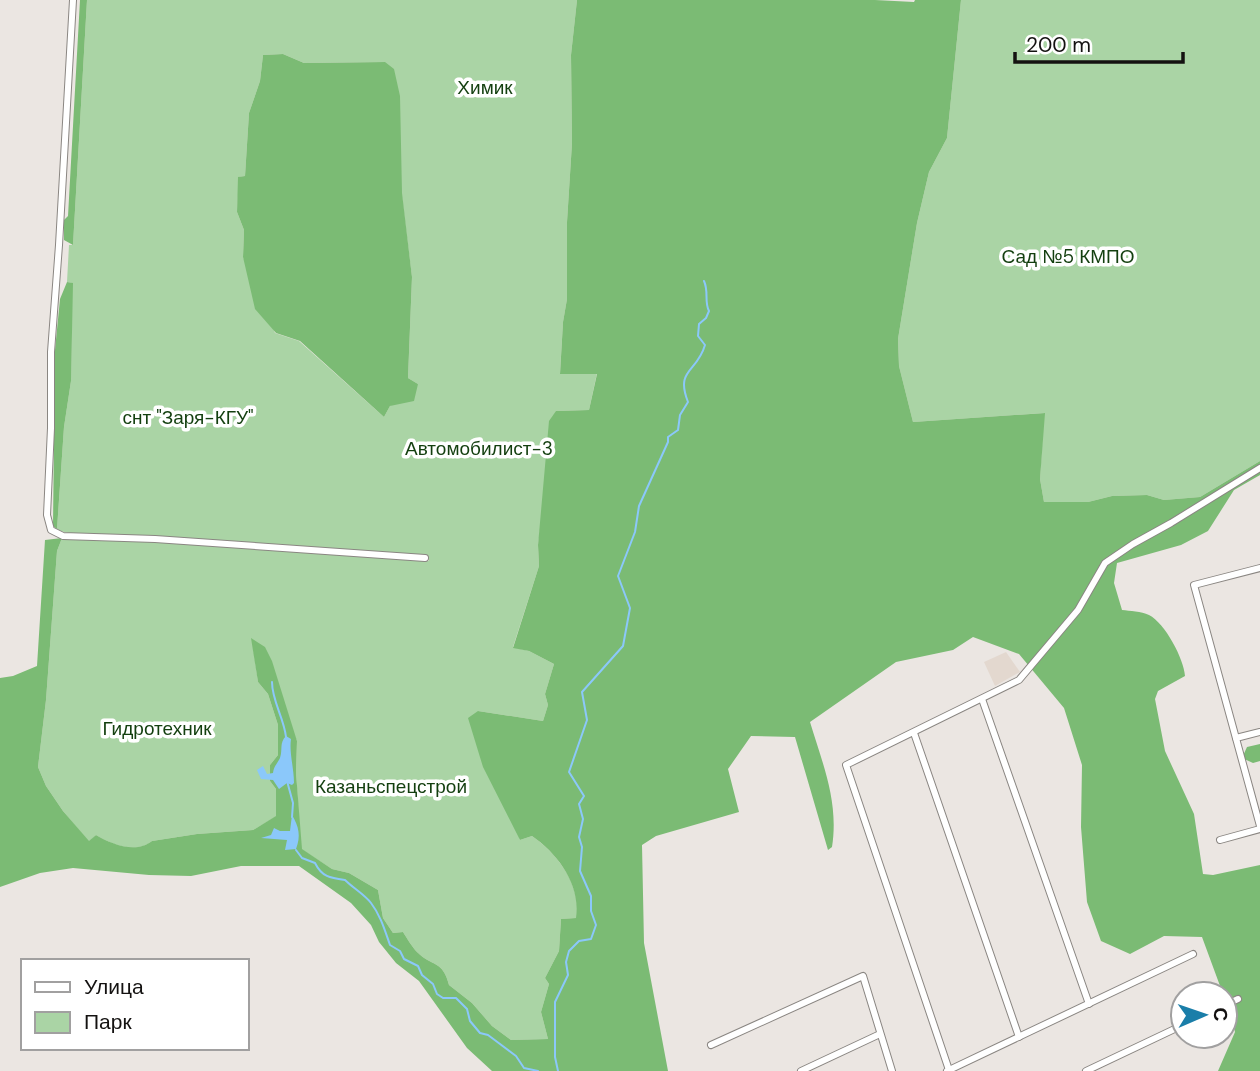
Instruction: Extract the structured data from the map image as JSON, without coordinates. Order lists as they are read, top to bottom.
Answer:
{
  "parks": [
    "Химик",
    "Сад №5 КМПО",
    "снт \"Заря-КГУ\"",
    "Автомобилист-3",
    "Гидротехник",
    "Казаньспецстрой"
  ],
  "legend": ["Улица", "Парк"],
  "scale_bar": "200 m",
  "north": "right"
}
